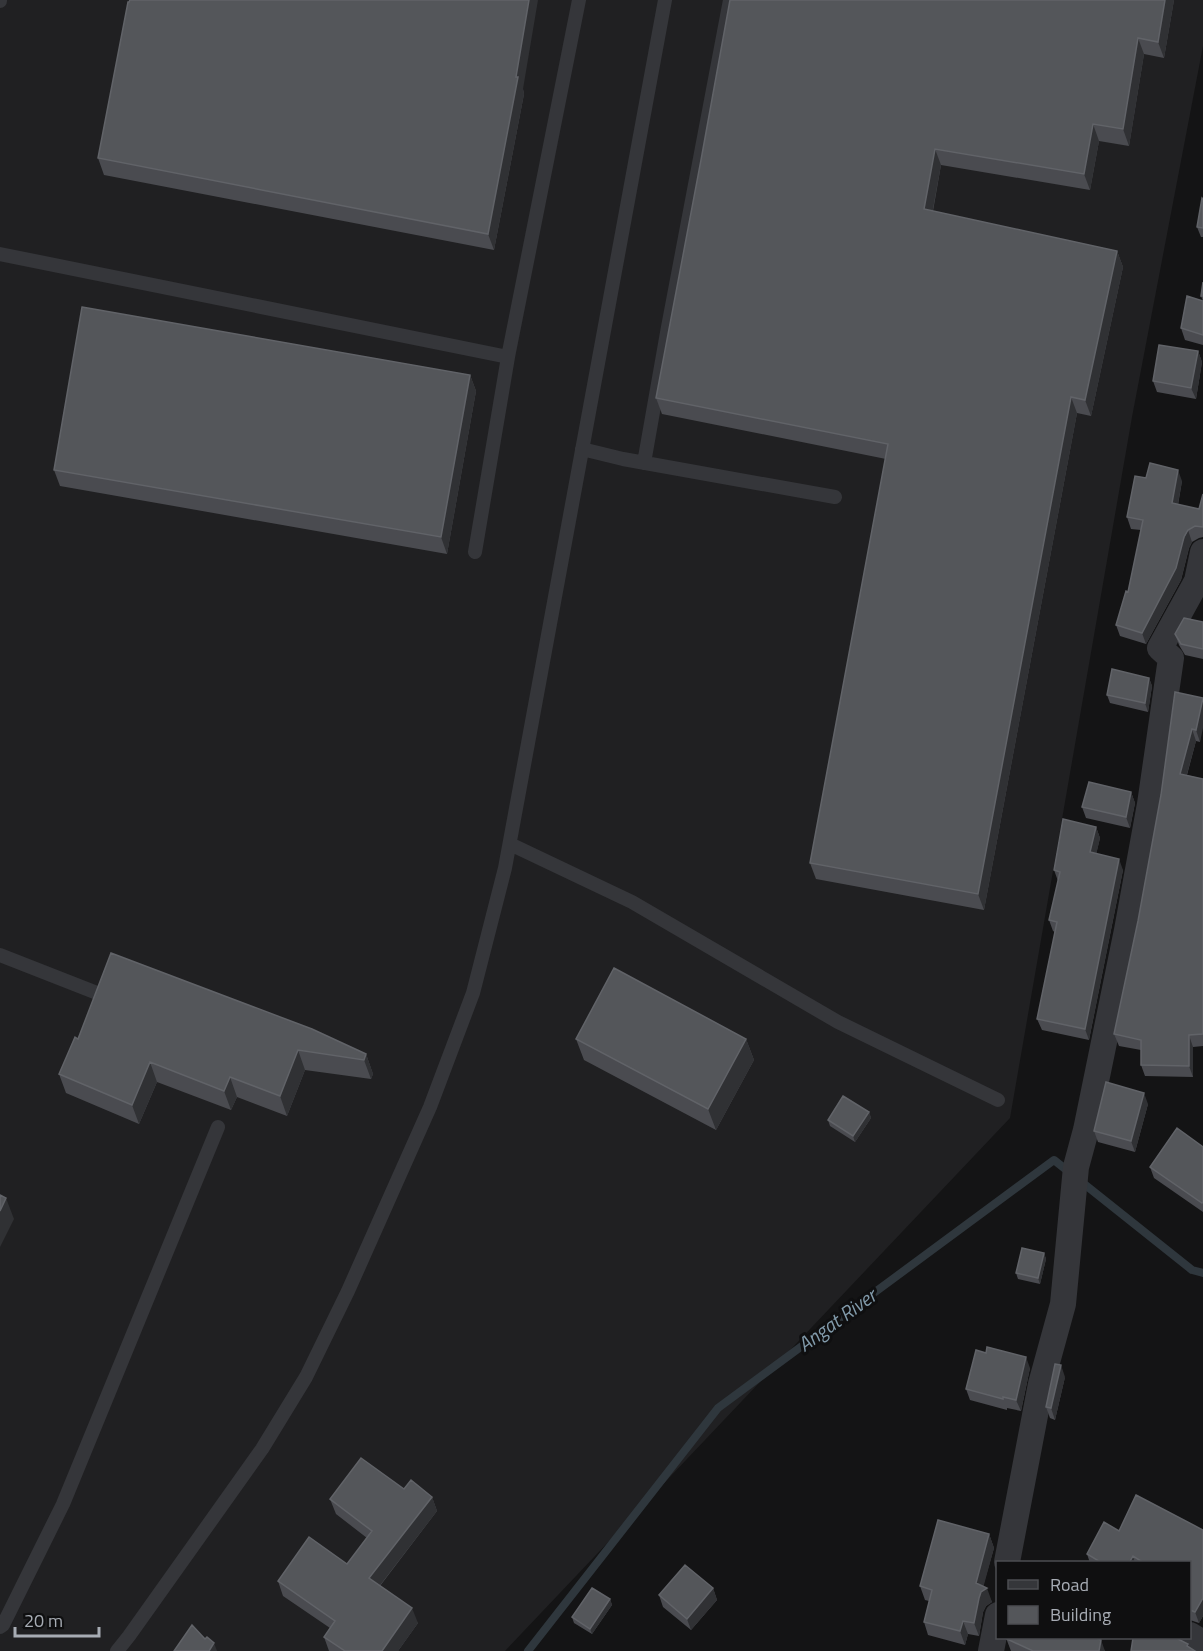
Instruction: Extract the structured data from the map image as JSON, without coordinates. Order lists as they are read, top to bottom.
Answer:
{
  "water": ["Angat River"],
  "legend": ["Road", "Building"],
  "scale_bar": "20 m"
}
